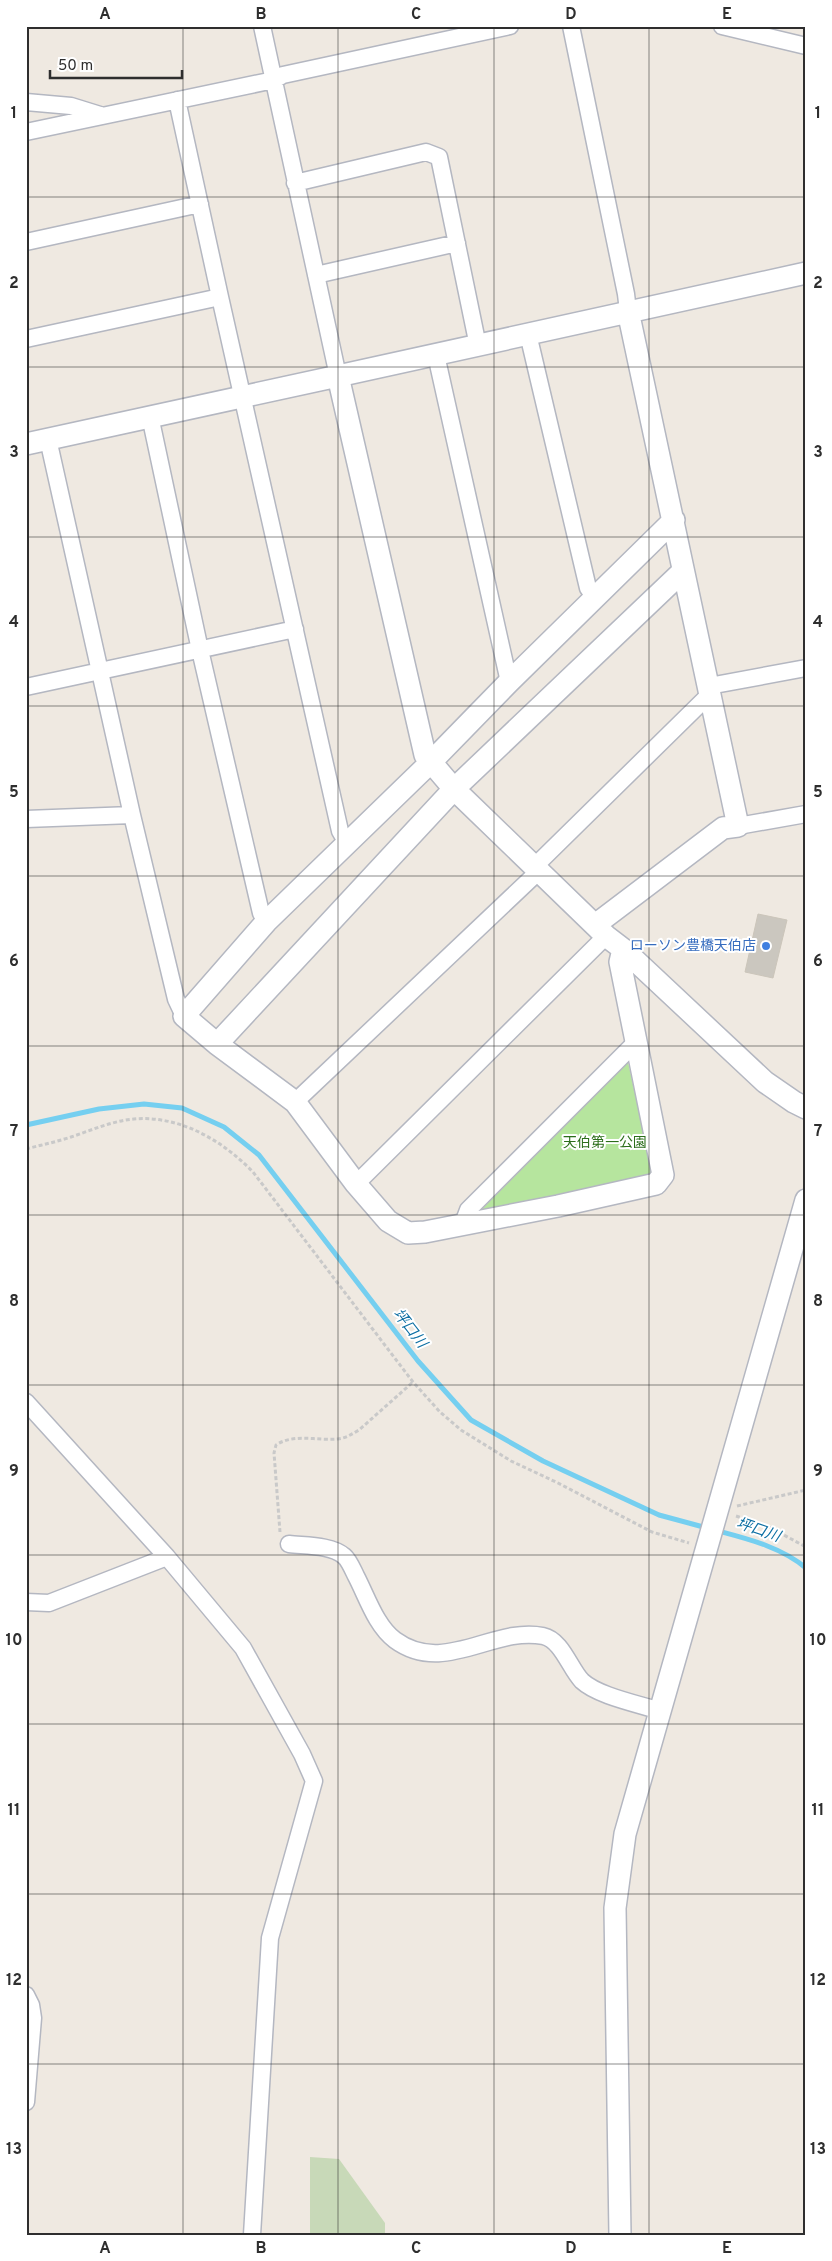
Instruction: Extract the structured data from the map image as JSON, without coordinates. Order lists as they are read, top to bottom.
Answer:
{
  "water": ["坪口川"],
  "parks": ["天伯第一公園"],
  "places": ["ローソン豊橋天伯店"],
  "scale_bar": "50 m",
  "grid": {
    "columns": [
      "A",
      "B",
      "C",
      "D",
      "E"
    ],
    "rows": [
      "1",
      "2",
      "3",
      "4",
      "5",
      "6",
      "7",
      "8",
      "9",
      "10",
      "11",
      "12",
      "13"
    ]
  }
}
